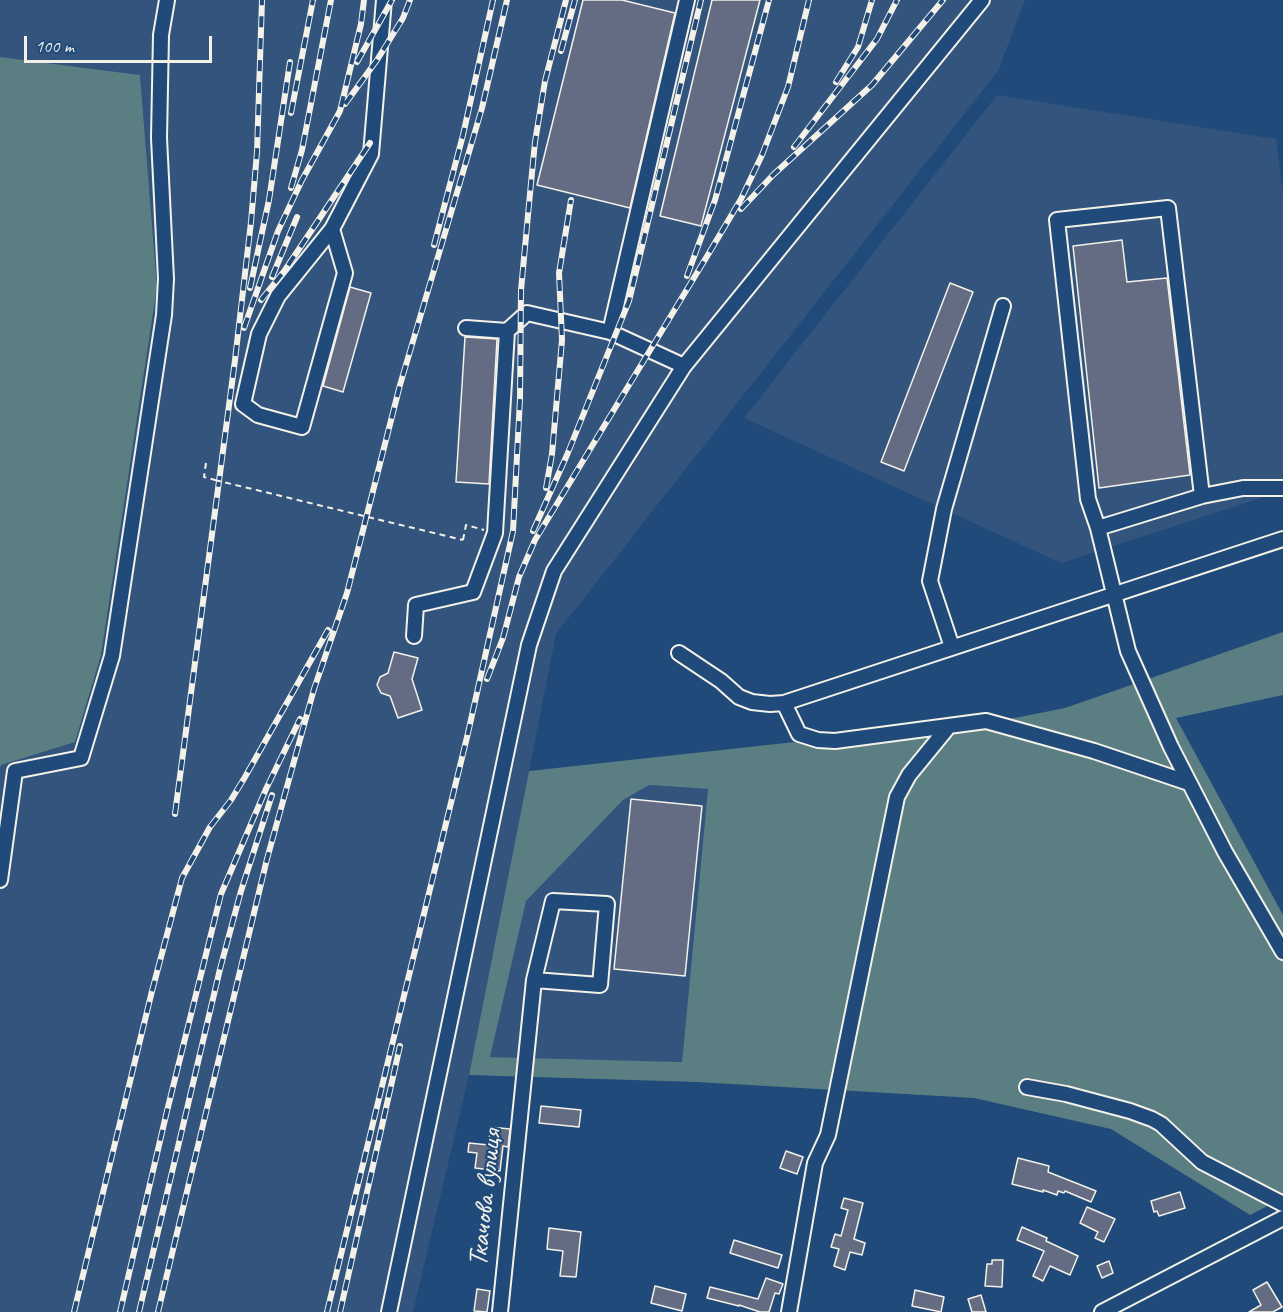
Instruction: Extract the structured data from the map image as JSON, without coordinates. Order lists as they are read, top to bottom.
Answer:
{
  "streets": {
    "street": ["Ткачова вулиця"]
  },
  "scale_bar": "100 m"
}
